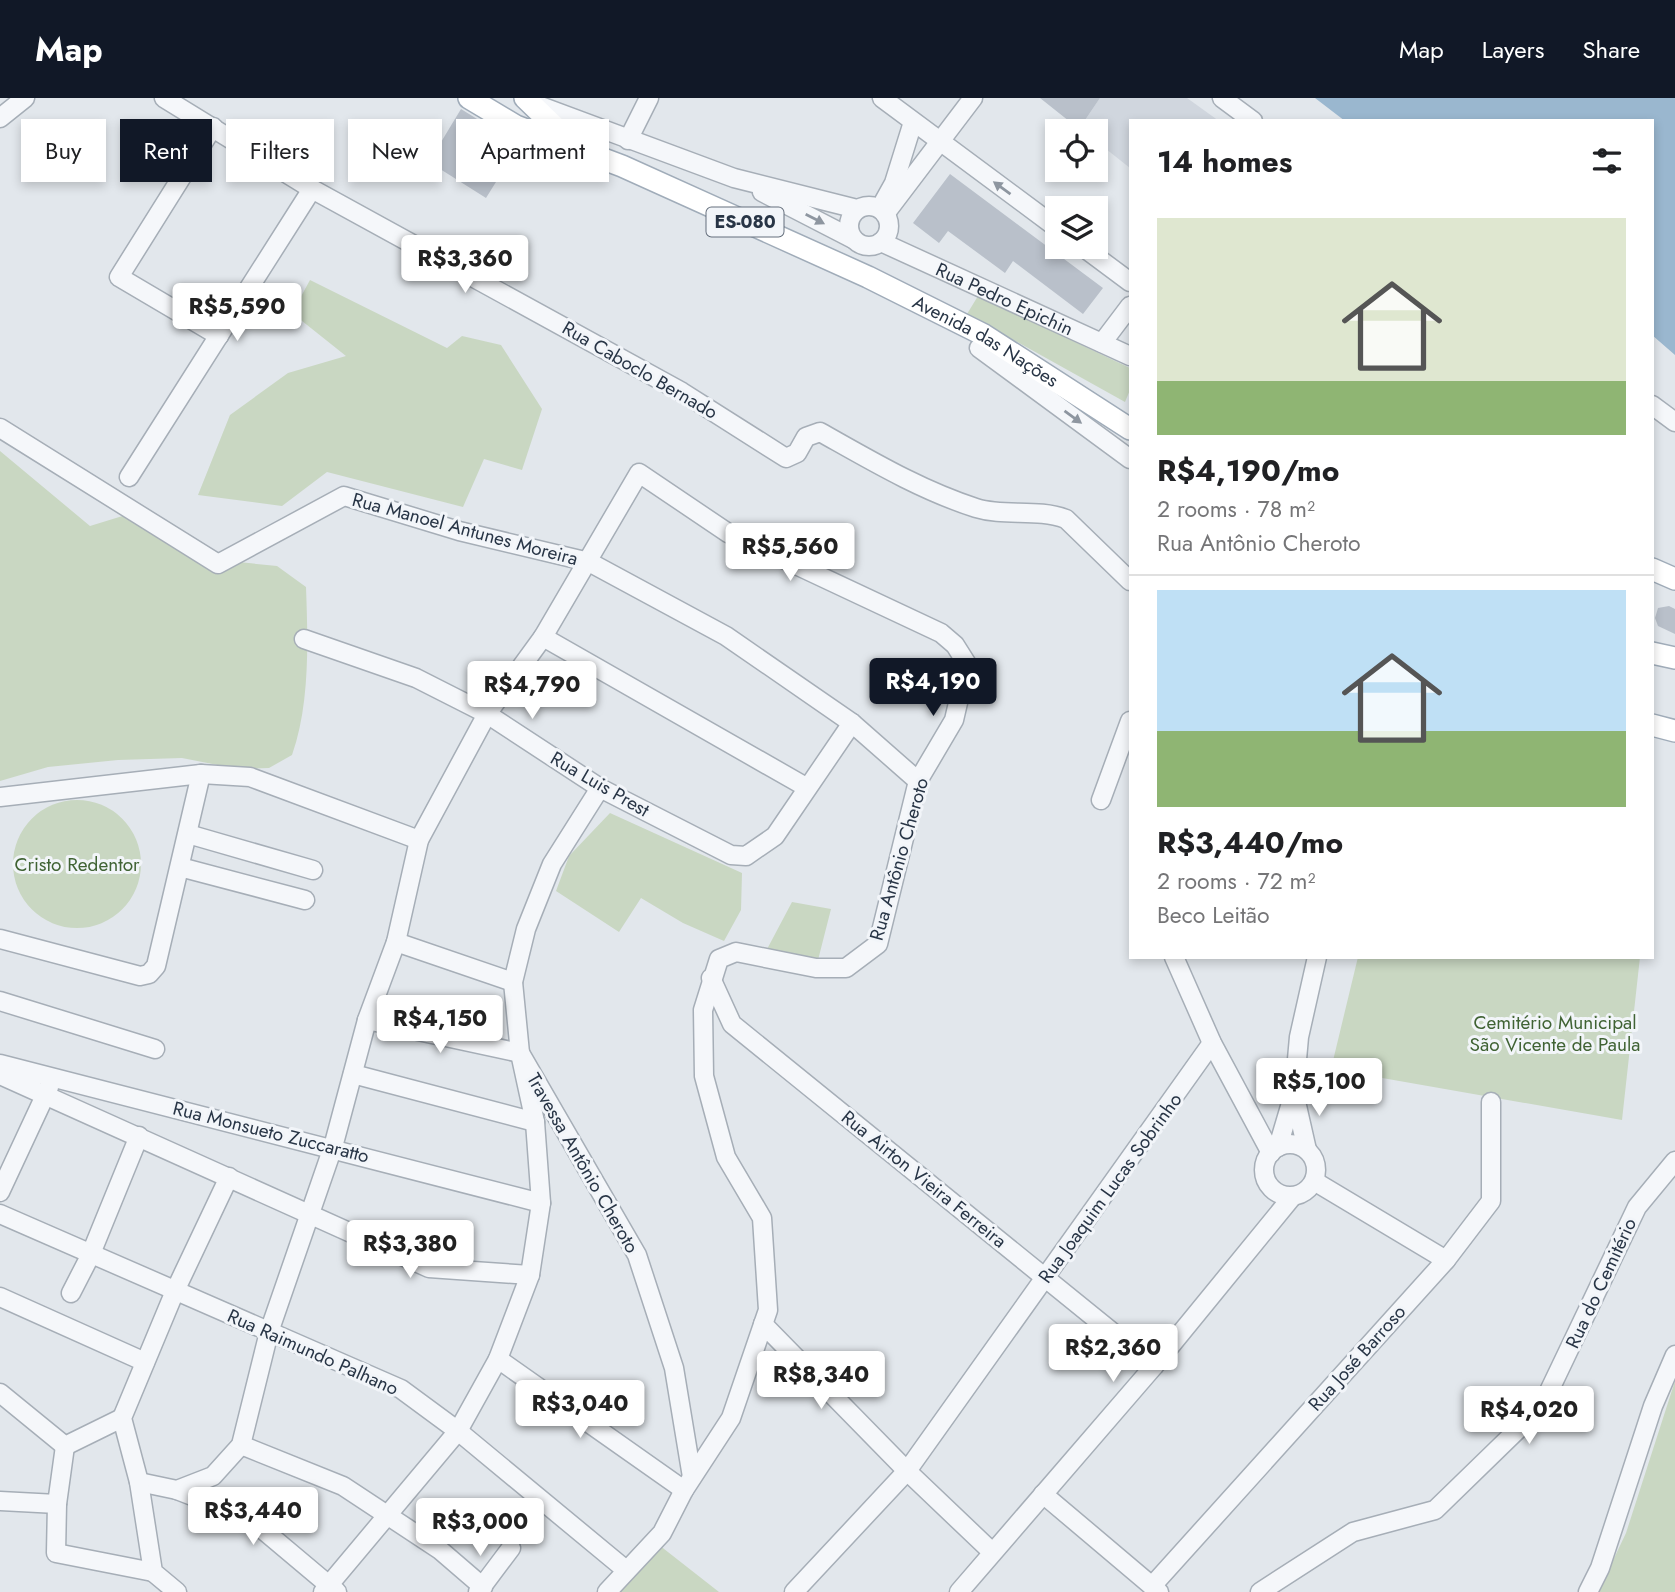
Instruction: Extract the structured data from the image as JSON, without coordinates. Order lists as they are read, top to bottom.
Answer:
{
  "streets": {
    "main road": ["ES-080", "Avenida das Nações"],
    "street": [
      "Rua Pedro Epichin",
      "Rua Caboclo Bernado",
      "Rua Manoel Antunes Moreira",
      "Rua Luis Prest",
      "Rua Antônio Cheroto",
      "Rua Monsueto Zuccaratto",
      "Travessa Antônio Cheroto",
      "Rua Airton Vieira Ferreira",
      "Rua Joaquim Lucas Sobrinho",
      "Rua do Cemitério",
      "Rua Raimundo Palhano",
      "Rua José Barroso"
    ]
  },
  "crossings": [
    ["ES-080", "Avenida das Nações"],
    ["Rua Manoel Antunes Moreira", "Rua Antônio Cheroto"],
    ["Rua Antônio Cheroto", "Travessa Antônio Cheroto"],
    ["Rua Antônio Cheroto", "Rua Airton Vieira Ferreira"],
    ["Rua Antônio Cheroto", "Rua Raimundo Palhano"],
    ["Rua Airton Vieira Ferreira", "Rua Joaquim Lucas Sobrinho"]
  ],
  "parks": ["Cristo Redentor", "Cemitério Municipal São Vicente de Paula"],
  "page": {
    "header": "Map",
    "nav": ["Map", "Layers", "Share"],
    "chip": [
      "Buy",
      "Rent",
      "Filters",
      "New",
      "Apartment"
    ],
    "heading": "14 homes",
    "list": [
      {
        "name": "R$4,190/mo",
        "note": "2 rooms · 78 m² · Rua Antônio Cheroto"
      },
      {
        "name": "R$3,440/mo",
        "note": "2 rooms · 72 m² · Beco Leitão"
      }
    ],
    "price": [
      "R$3,360",
      "R$5,590",
      "R$5,560",
      "R$4,190",
      "R$4,790",
      "R$4,150",
      "R$5,100",
      "R$3,380",
      "R$2,360",
      "R$8,340",
      "R$3,040",
      "R$4,020",
      "R$3,440",
      "R$3,000"
    ]
  }
}
